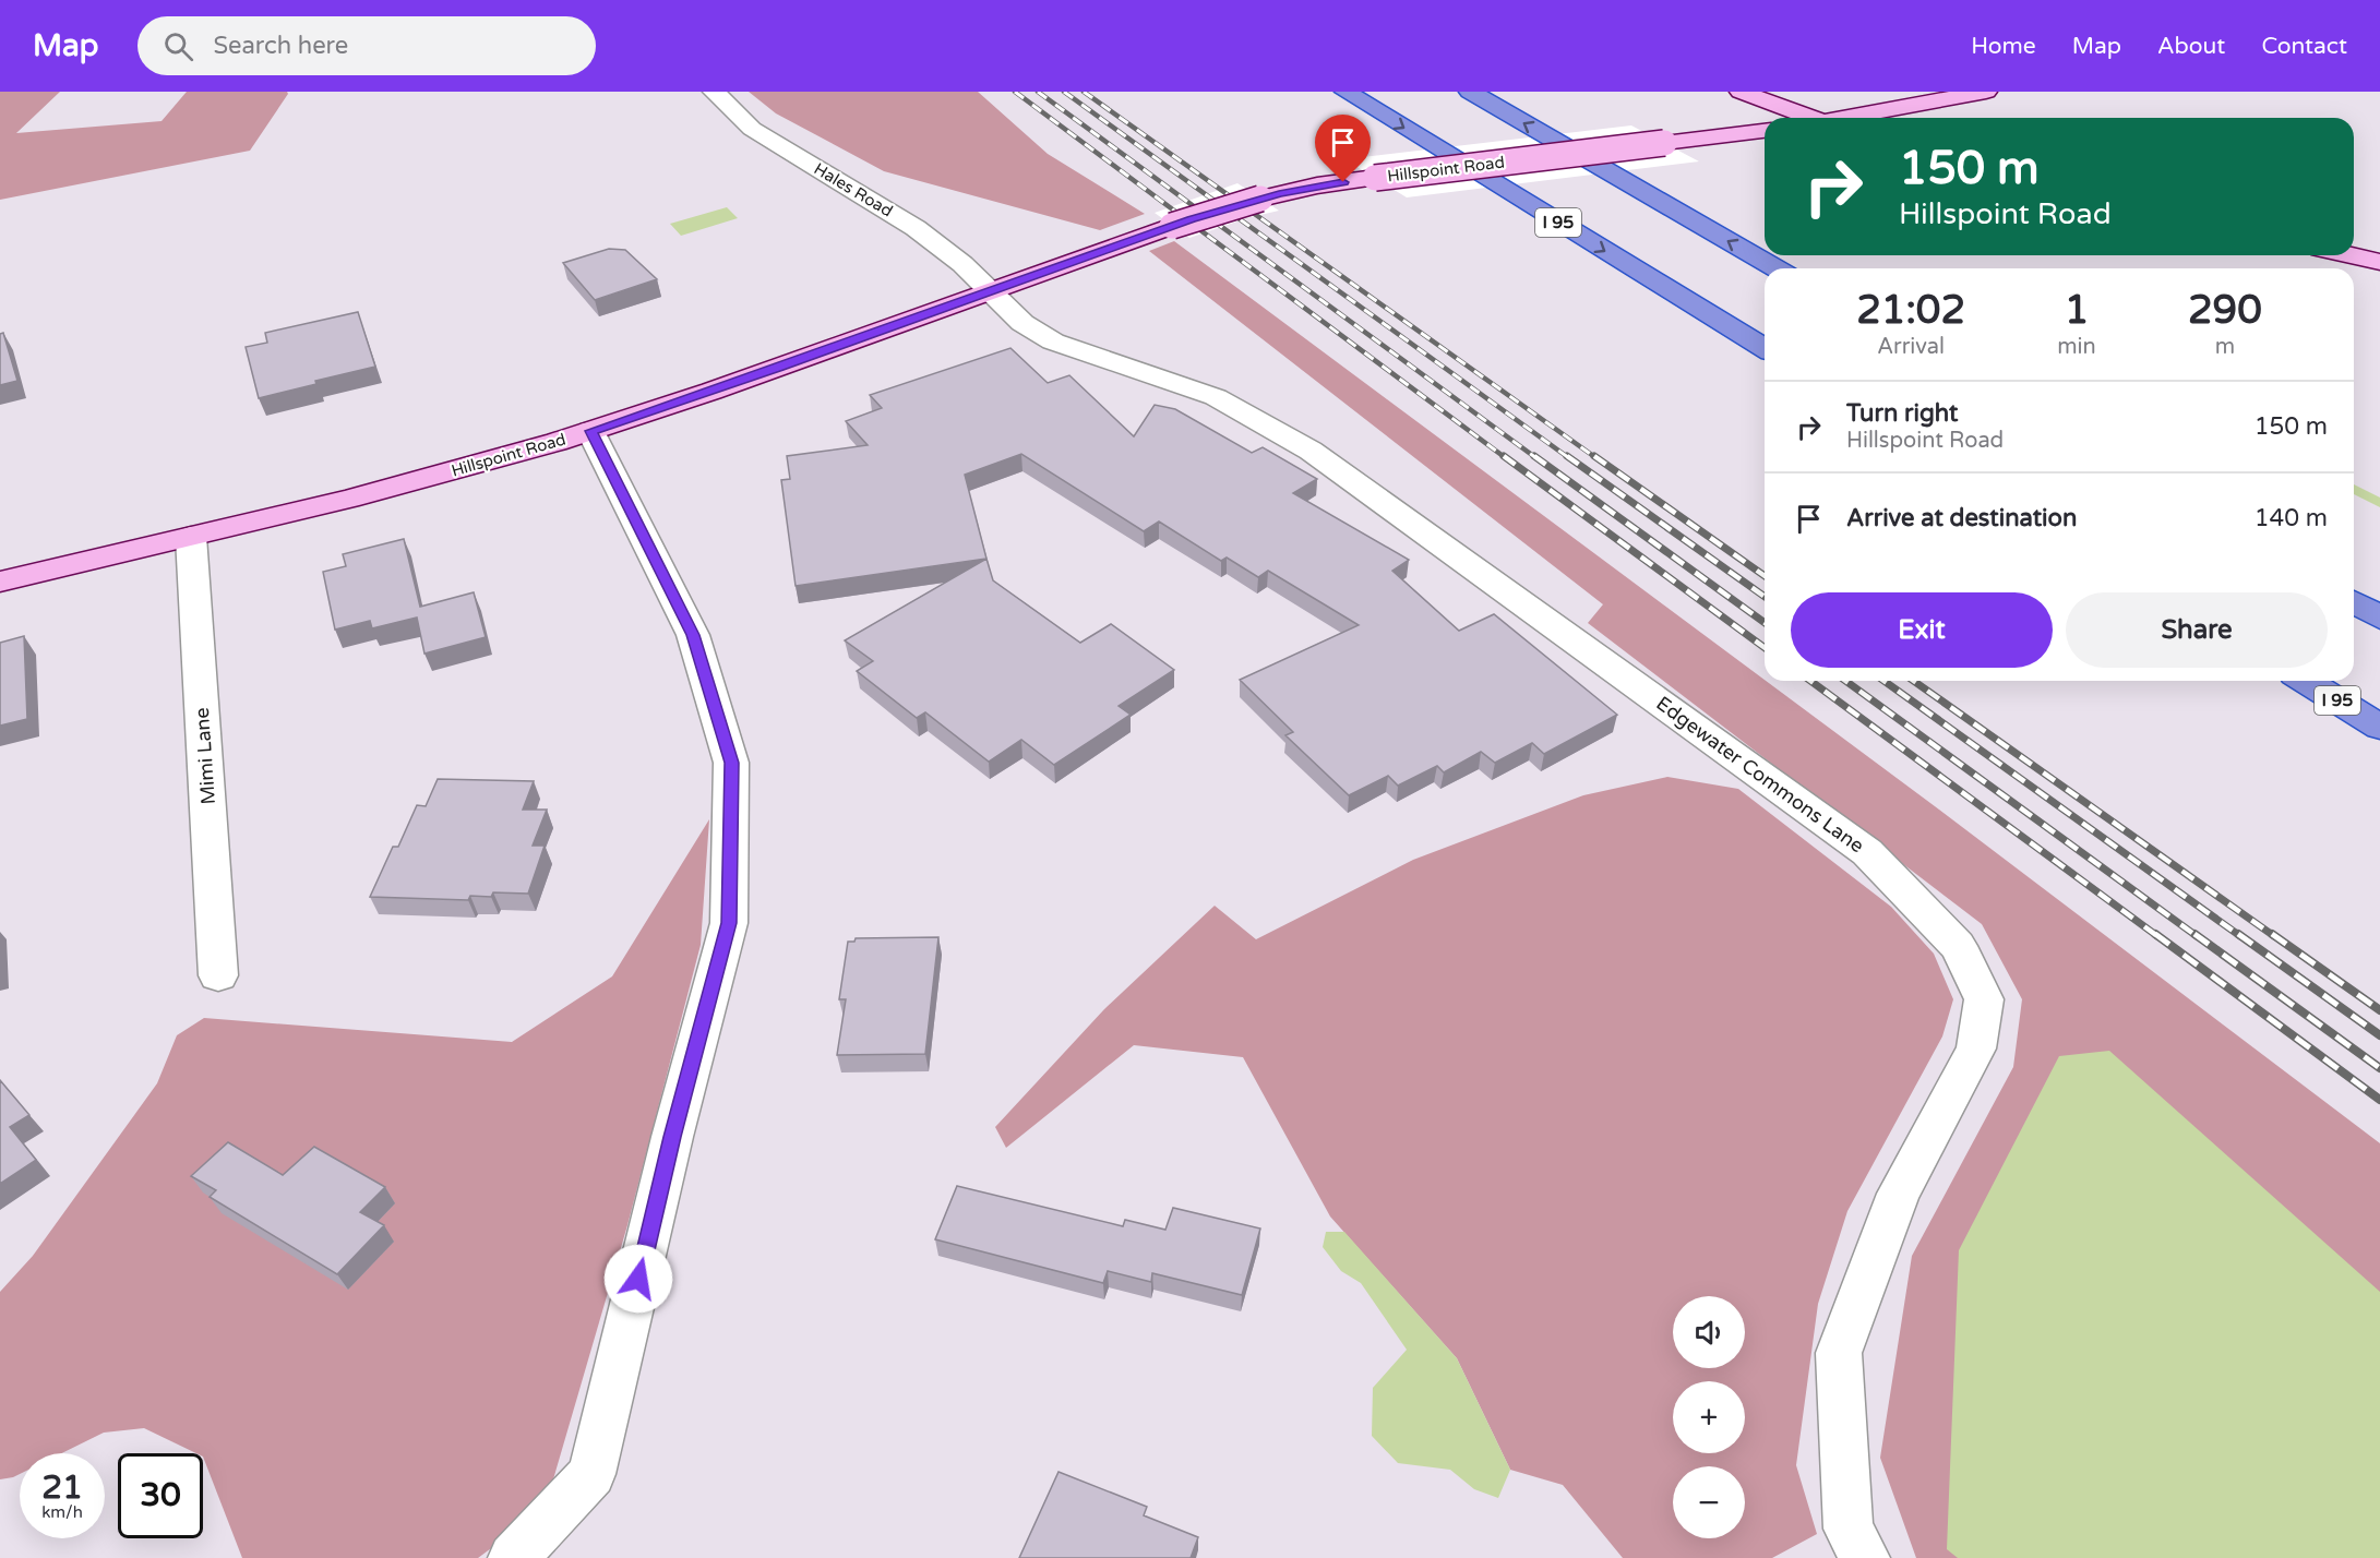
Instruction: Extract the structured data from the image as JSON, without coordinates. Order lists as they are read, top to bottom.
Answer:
{
  "streets": {
    "highway": ["I 95"],
    "street": [
      "Hillspoint Road",
      "Hales Road",
      "Mimi Lane",
      "Edgewater Commons Lane"
    ]
  },
  "crossings": [
    ["Hillspoint Road", "Hales Road"],
    ["Hillspoint Road", "Mimi Lane"],
    ["Hillspoint Road", "Edgewater Commons Lane"],
    ["Hales Road", "Edgewater Commons Lane"]
  ],
  "page": {
    "header": "Map",
    "search": "Search here",
    "nav": [
      "Home",
      "Map",
      "About",
      "Contact"
    ],
    "turn": ["150 m", "Hillspoint Road"],
    "eta": [
      "21:02",
      "Arrival",
      "1",
      "min",
      "290",
      "m"
    ],
    "list": [
      {
        "name": "Turn right",
        "note": "Hillspoint Road",
        "value": "150 m"
      },
      {
        "name": "Arrive at destination",
        "value": "140 m"
      }
    ],
    "buttons": ["Exit", "Share"],
    "map_buttons": ["+", "−"],
    "speed": "21 km/h",
    "limit": "30"
  }
}
